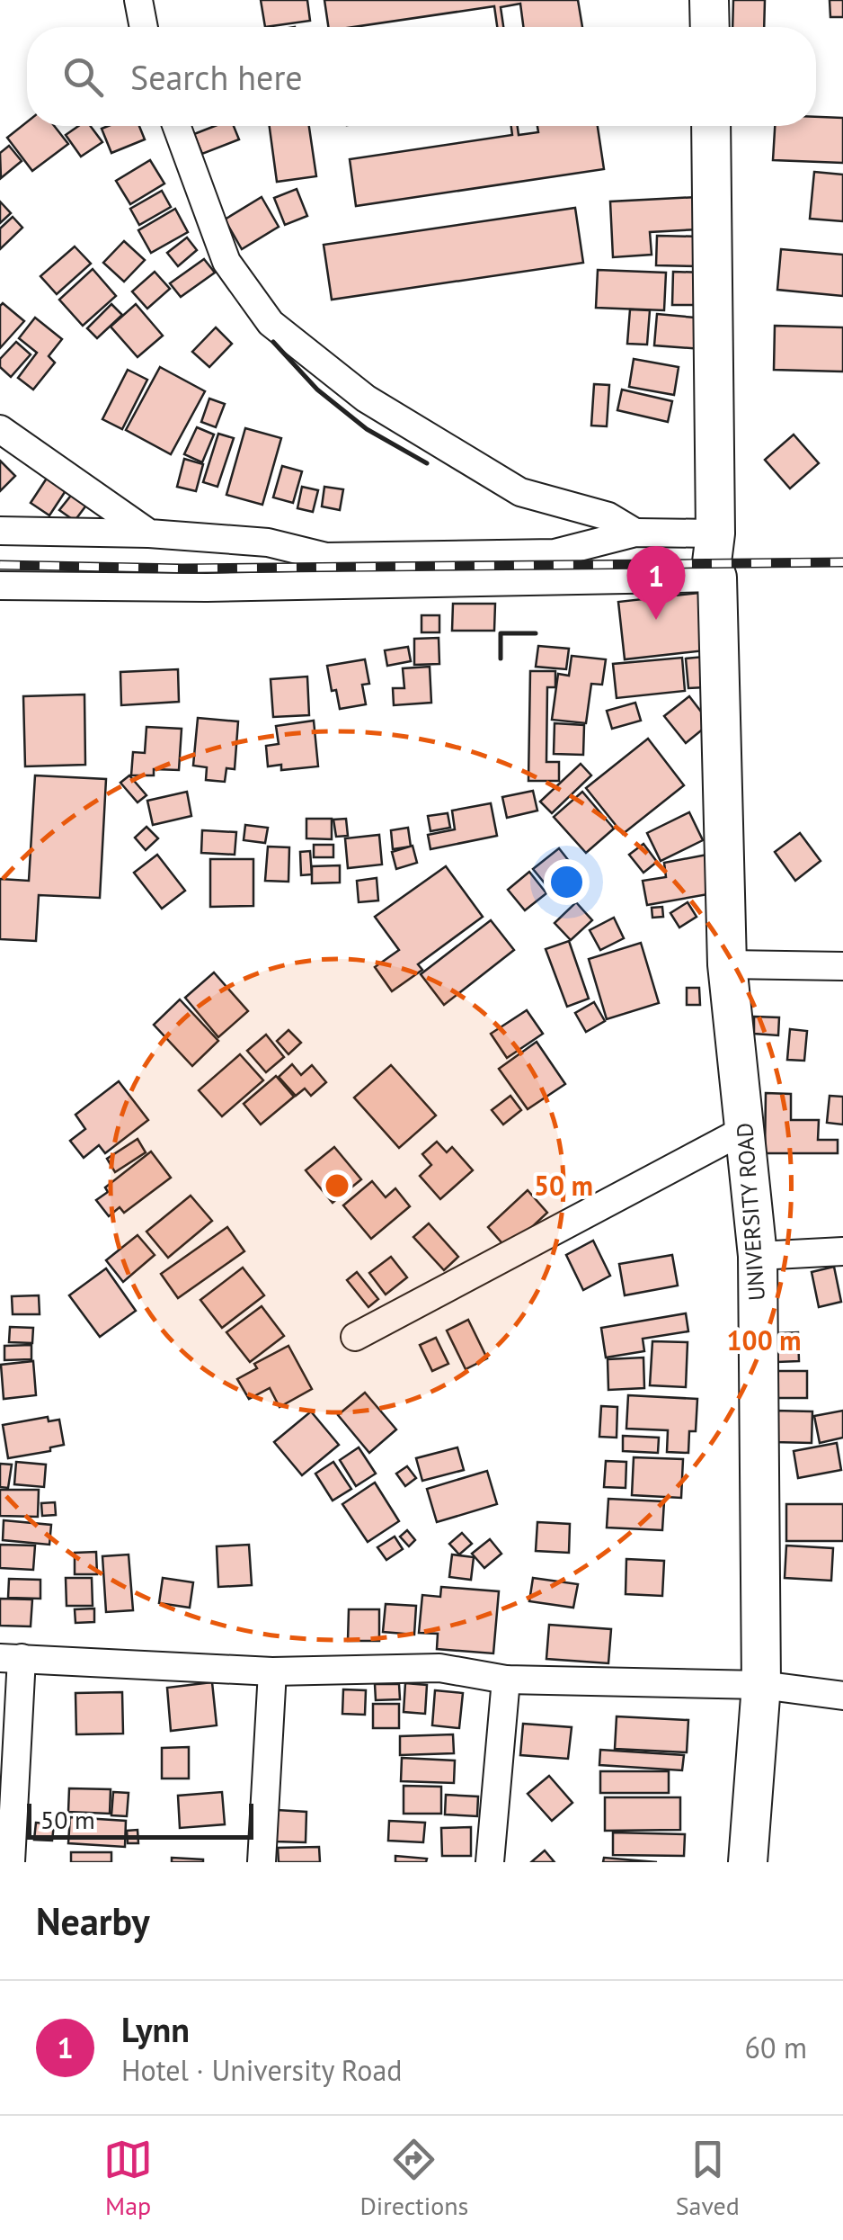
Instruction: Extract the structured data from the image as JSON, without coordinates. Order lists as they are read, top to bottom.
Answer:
{
  "streets": {
    "street": ["UNIVERSITY ROAD"]
  },
  "scale_bar": "50 m",
  "page": {
    "search": "Search here",
    "pins": "1",
    "scale": "50 m",
    "heading": "Nearby",
    "list": [
      {
        "mark": "1",
        "name": "Lynn",
        "note": "Hotel · University Road",
        "value": "60 m"
      }
    ],
    "nav": ["Map", "Directions", "Saved"]
  },
  "rings": ["50 m", "100 m"]
}
